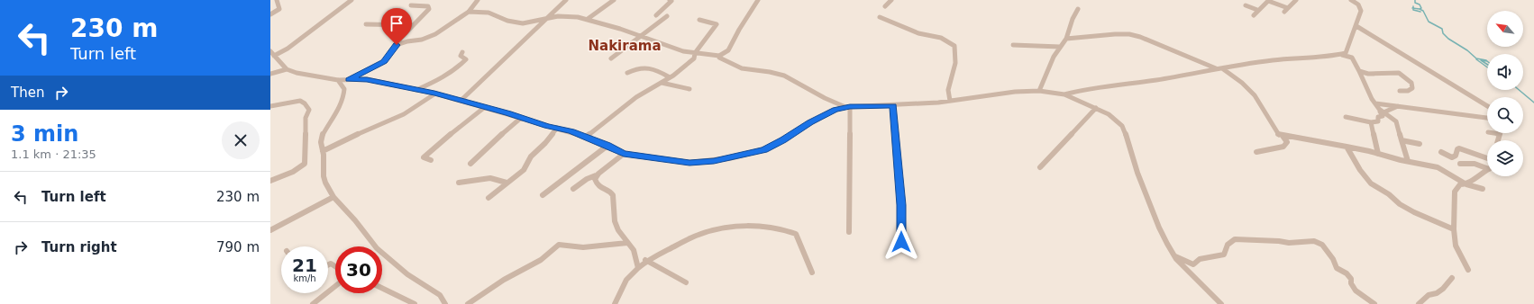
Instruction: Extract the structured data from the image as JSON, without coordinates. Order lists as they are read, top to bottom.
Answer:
{
  "districts": ["Nakirama"],
  "north": "top left",
  "page": {
    "turn": ["230 m", "Turn left"],
    "then": "Then",
    "heading": ["3 min", "1.1 km · 21:35"],
    "list": [
      {
        "name": "Turn left",
        "value": "230 m"
      },
      {
        "name": "Turn right",
        "value": "790 m"
      }
    ],
    "speed": "21 km/h",
    "limit": "30"
  }
}
